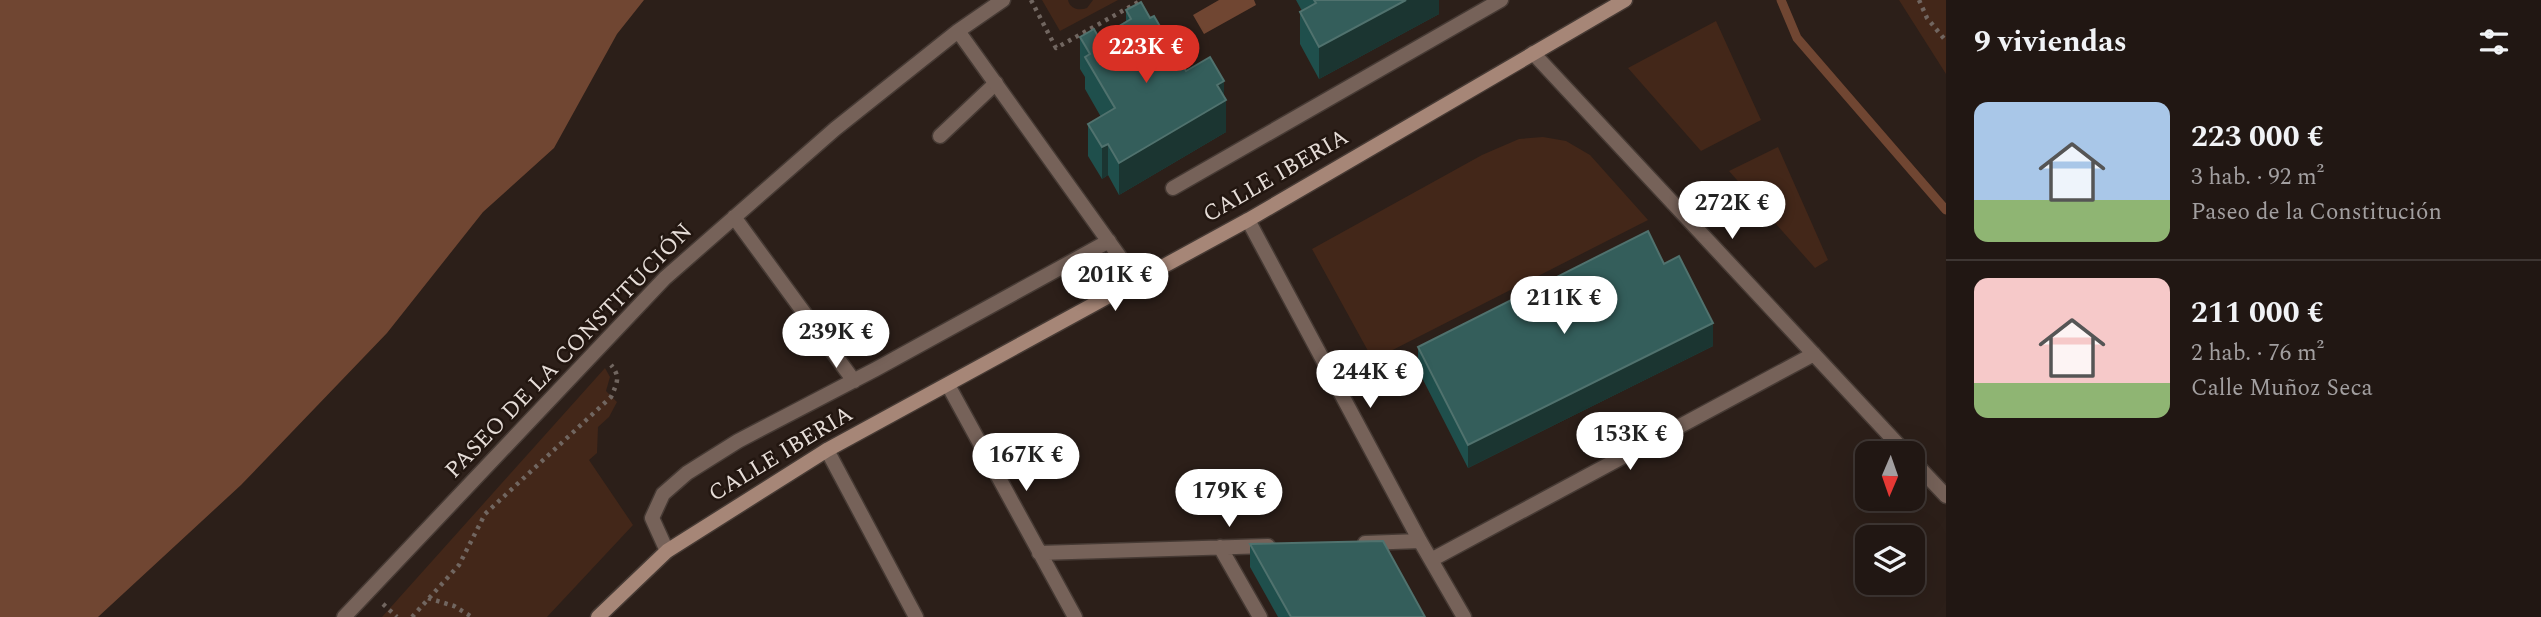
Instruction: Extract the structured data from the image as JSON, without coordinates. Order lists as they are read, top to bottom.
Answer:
{
  "streets": {
    "main road": ["CALLE IBERIA"],
    "street": ["PASEO DE LA CONSTITUCIÓN"]
  },
  "north": "bottom",
  "page": {
    "heading": "9 viviendas",
    "price": [
      "223K €",
      "272K €",
      "201K €",
      "211K €",
      "239K €",
      "244K €",
      "153K €",
      "167K €",
      "179K €"
    ],
    "list": [
      {
        "name": "223 000 €",
        "note": "3 hab. · 92 m² · Paseo de la Constitución"
      },
      {
        "name": "211 000 €",
        "note": "2 hab. · 76 m² · Calle Muñoz Seca"
      }
    ]
  }
}
